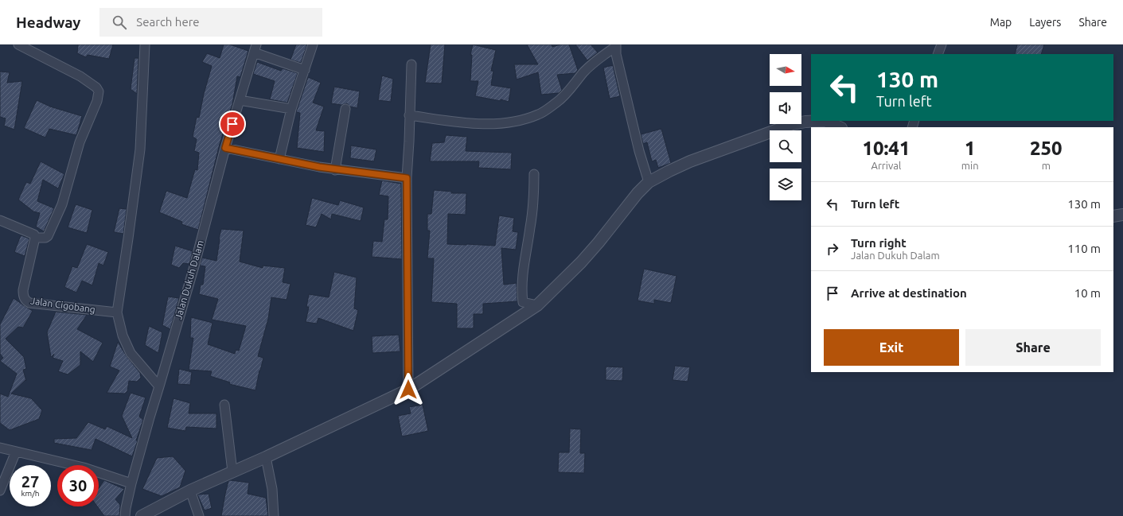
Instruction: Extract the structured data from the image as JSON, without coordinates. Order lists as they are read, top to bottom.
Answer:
{
  "streets": {
    "street": ["Jalan Dukuh Dalam", "Jalan Cigobang"]
  },
  "north": "right",
  "page": {
    "header": "Headway",
    "search": "Search here",
    "nav": ["Map", "Layers", "Share"],
    "turn": ["130 m", "Turn left"],
    "eta": [
      "10:41",
      "Arrival",
      "1",
      "min",
      "250",
      "m"
    ],
    "list": [
      {
        "name": "Turn left",
        "value": "130 m"
      },
      {
        "name": "Turn right",
        "note": "Jalan Dukuh Dalam",
        "value": "110 m"
      },
      {
        "name": "Arrive at destination",
        "value": "10 m"
      }
    ],
    "buttons": ["Exit", "Share"],
    "speed": "27 km/h",
    "limit": "30"
  }
}
